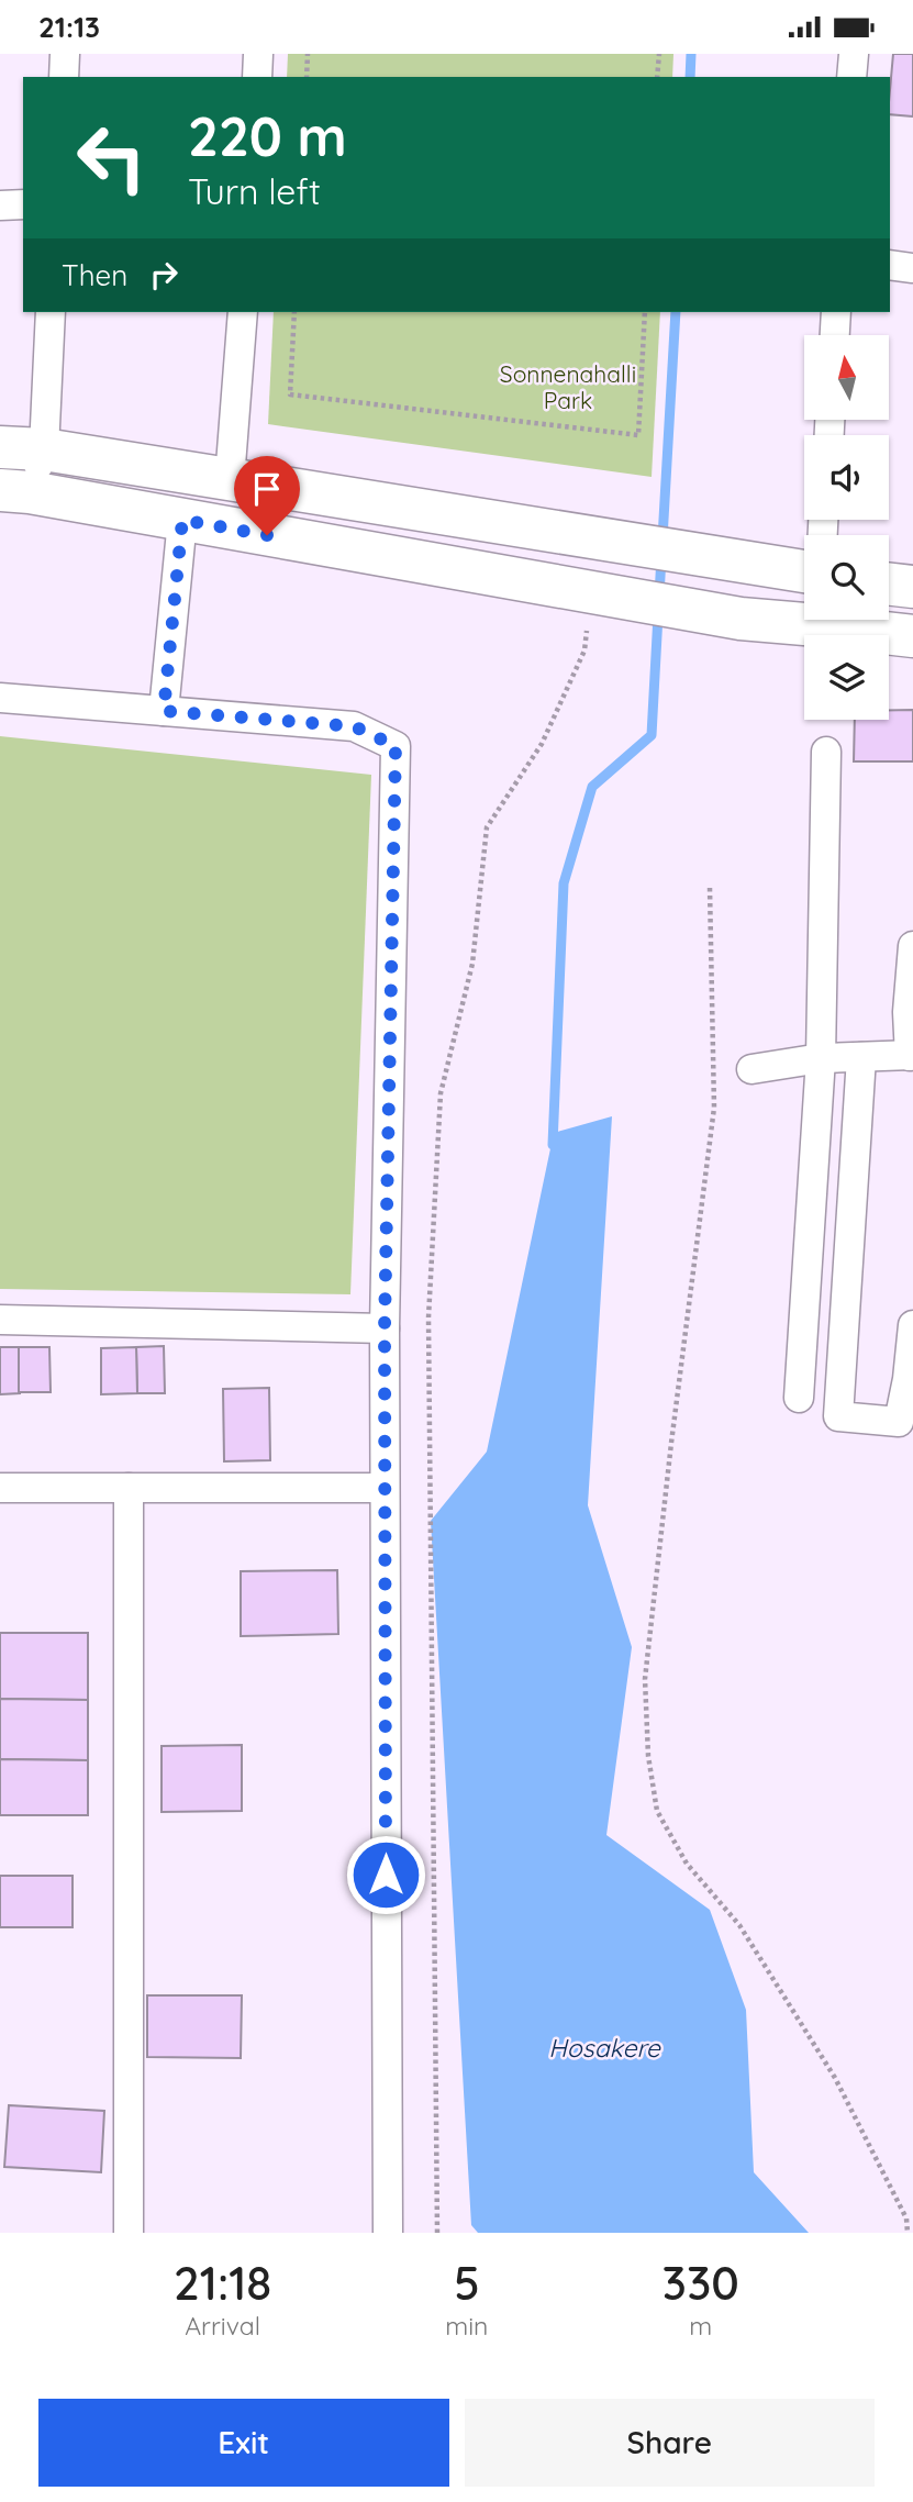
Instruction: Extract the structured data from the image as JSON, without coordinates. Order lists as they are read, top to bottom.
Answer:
{
  "water": ["Hosakere"],
  "parks": ["Sonnenahalli Park"],
  "north": "top",
  "page": {
    "status": "21:13",
    "turn": ["220 m", "Turn left"],
    "then": "Then",
    "eta": [
      "21:18",
      "Arrival",
      "5",
      "min",
      "330",
      "m"
    ],
    "buttons": ["Exit", "Share"]
  }
}
